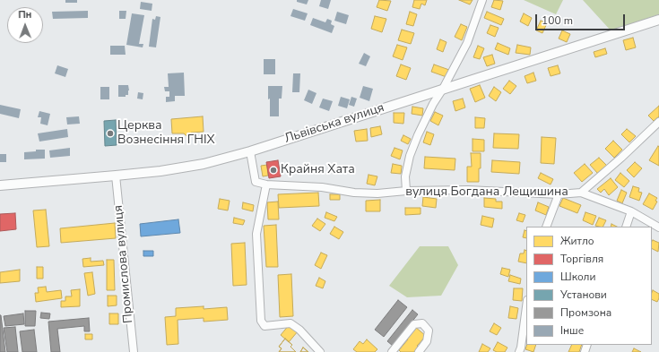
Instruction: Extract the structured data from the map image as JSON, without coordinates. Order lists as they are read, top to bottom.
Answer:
{
  "streets": {
    "main road": ["Львівська вулиця"],
    "street": ["вулиця Богдана Лещишина", "Промислова вулиця"]
  },
  "crossings": [
    ["Львівська вулиця", "Промислова вулиця"]
  ],
  "places": ["Церква Вознесіння ГНІХ", "Крайня Хата"],
  "legend": [
    "Житло",
    "Торгівля",
    "Школи",
    "Установи",
    "Промзона",
    "Інше"
  ],
  "scale_bar": "100 m",
  "north": "top"
}
